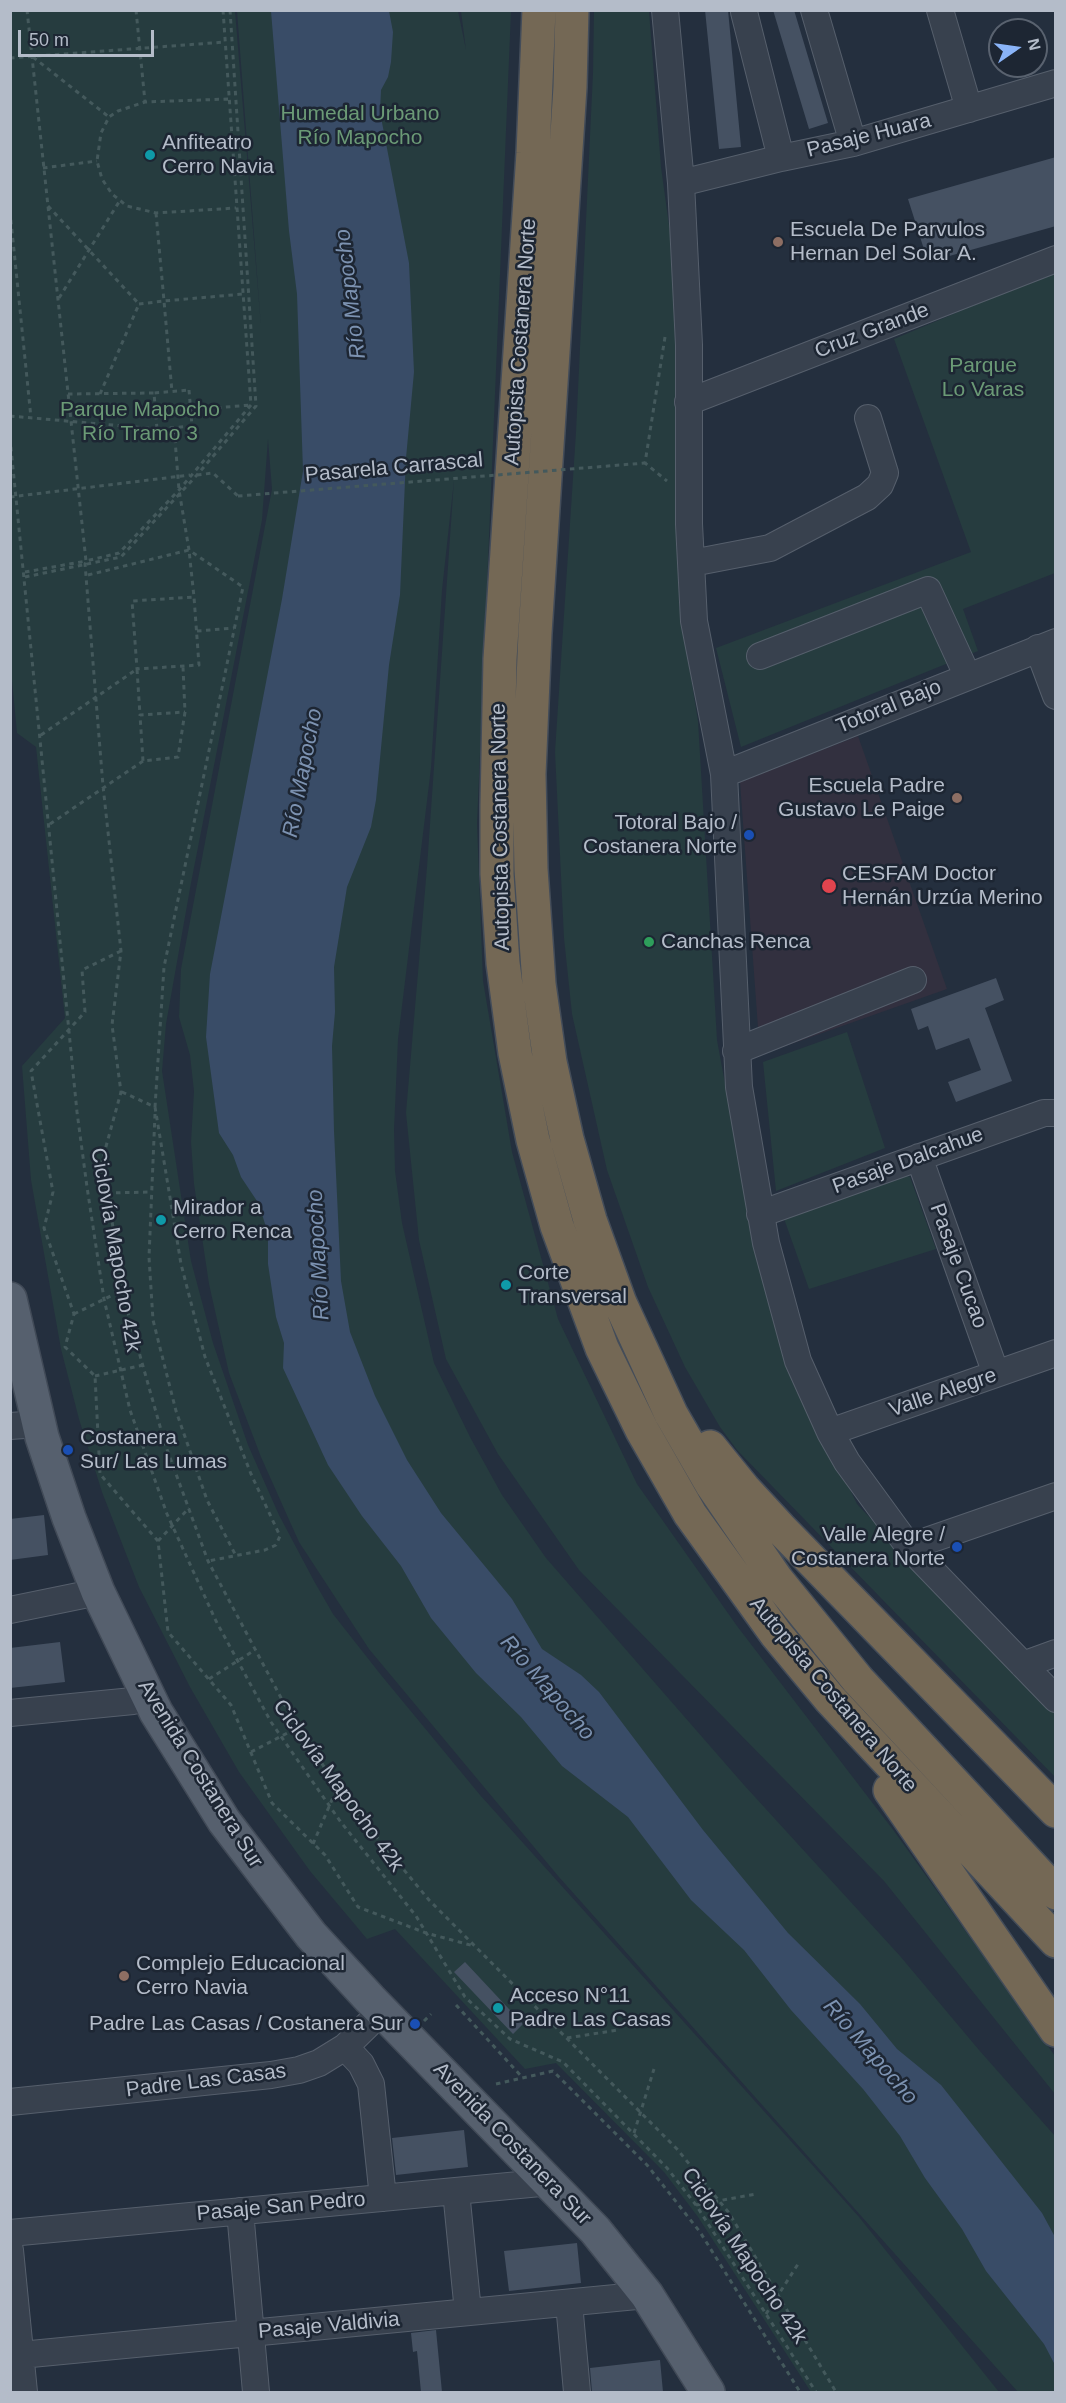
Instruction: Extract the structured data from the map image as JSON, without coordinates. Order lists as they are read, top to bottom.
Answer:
{
  "streets": {
    "highway": ["Autopista Costanera Norte"],
    "main road": ["Avenida Costanera Sur"],
    "street": [
      "Pasaje Huara",
      "Cruz Grande",
      "Totoral Bajo",
      "Pasaje Dalcahue",
      "Pasaje Cucao",
      "Valle Alegre",
      "Padre Las Casas",
      "Pasaje San Pedro",
      "Pasaje Valdivia"
    ],
    "path": ["Pasarela Carrascal", "Ciclovía Mapocho 42k"]
  },
  "crossings": [
    ["Pasaje Dalcahue", "Pasaje Cucao"],
    ["Pasaje Cucao", "Valle Alegre"],
    ["Avenida Costanera Sur", "Padre Las Casas"],
    ["Avenida Costanera Sur", "Pasaje San Pedro"],
    ["Avenida Costanera Sur", "Pasaje Valdivia"]
  ],
  "water": ["Río Mapocho"],
  "parks": ["Humedal Urbano Río Mapocho", "Parque Lo Varas", "Parque Mapocho Río Tramo 3"],
  "places": [
    "Anfiteatro Cerro Navia",
    "Escuela De Parvulos Hernan Del Solar A.",
    "Escuela Padre Gustavo Le Paige",
    "Totoral Bajo / Costanera Norte",
    "CESFAM Doctor Hernán Urzúa Merino",
    "Canchas Renca",
    "Mirador a Cerro Renca",
    "Corte Transversal",
    "Costanera Sur/ Las Lumas",
    "Valle Alegre / Costanera Norte",
    "Complejo Educacional Cerro Navia",
    "Acceso N°11 Padre Las Casas",
    "Padre Las Casas / Costanera Sur"
  ],
  "scale_bar": "50 m",
  "north": "right"
}
